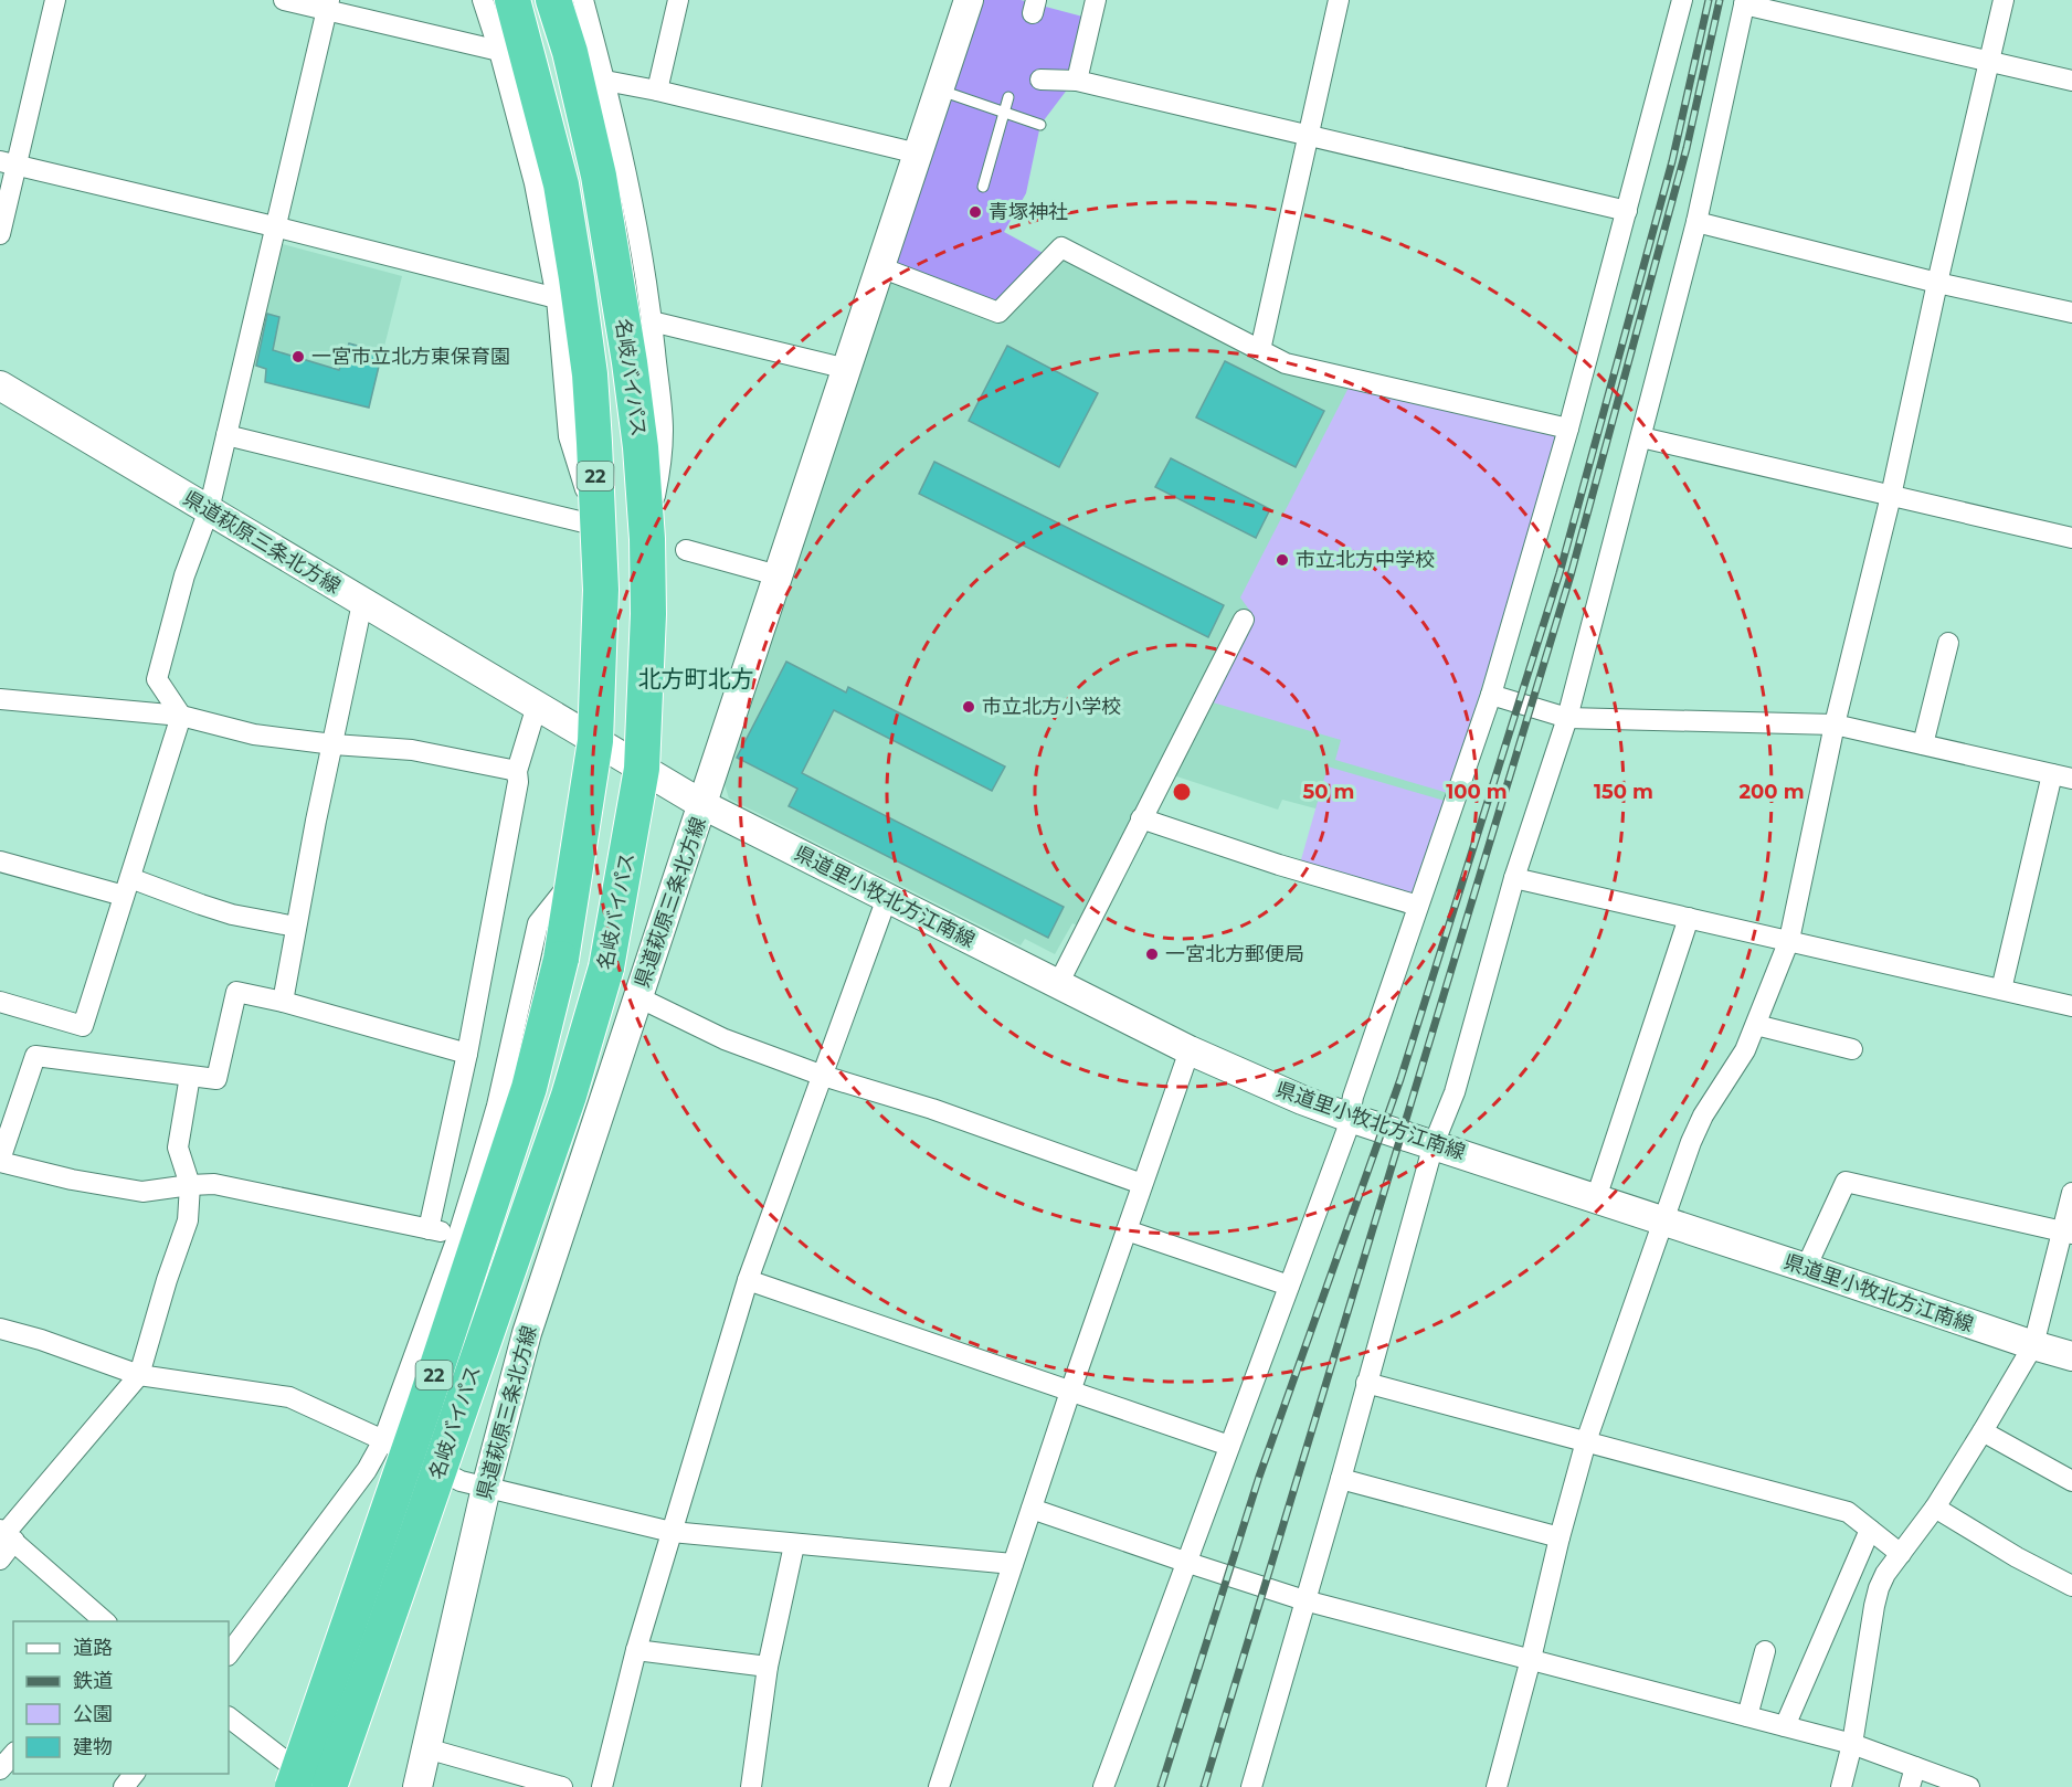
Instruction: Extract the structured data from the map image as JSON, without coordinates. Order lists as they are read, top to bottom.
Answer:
{
  "streets": {
    "highway": ["名岐バイパス", "22"],
    "main road": ["県道萩原三条北方線", "県道里小牧北方江南線"]
  },
  "crossings": [
    ["名岐バイパス", "県道萩原三条北方線"],
    ["県道萩原三条北方線", "県道里小牧北方江南線"]
  ],
  "districts": ["北方町北方"],
  "places": [
    "青塚神社",
    "一宮市立北方東保育園",
    "市立北方中学校",
    "市立北方小学校",
    "一宮北方郵便局"
  ],
  "legend": [
    "道路",
    "鉄道",
    "公園",
    "建物"
  ],
  "rings": [
    "50 m",
    "100 m",
    "150 m",
    "200 m"
  ]
}
